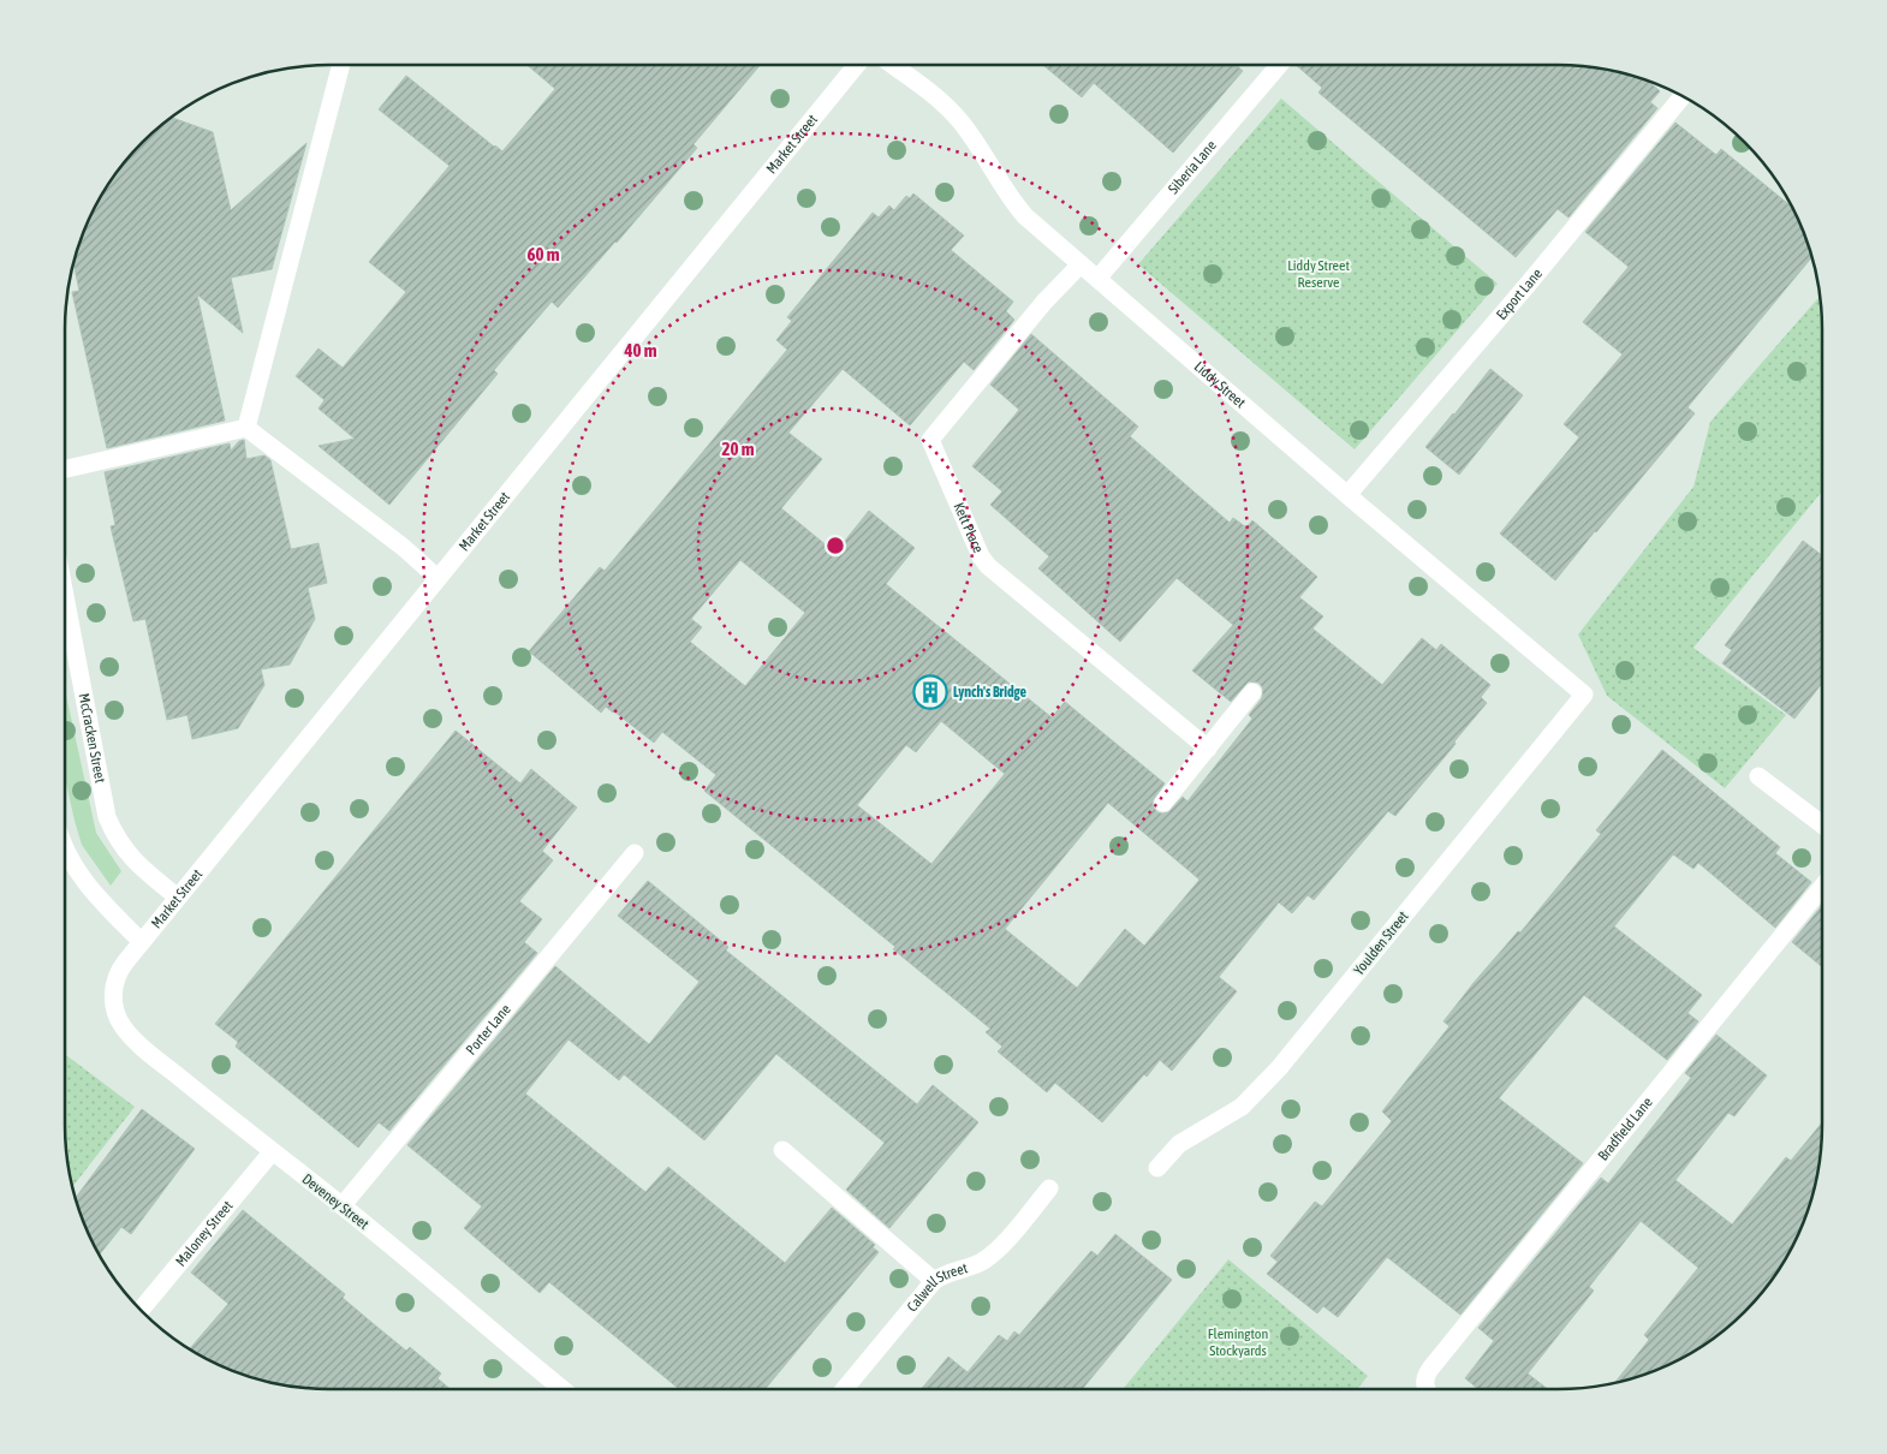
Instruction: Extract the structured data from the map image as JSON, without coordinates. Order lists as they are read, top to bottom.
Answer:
{
  "streets": {
    "street": [
      "Market Street",
      "Siberia Lane",
      "Export Lane",
      "Liddy Street",
      "Kett Place",
      "McCracken Street",
      "Youlden Street",
      "Porter Lane",
      "Bradfield Lane",
      "Deveney Street",
      "Maloney Street",
      "Calwell Street"
    ]
  },
  "crossings": [
    ["Market Street", "McCracken Street"],
    ["Market Street", "Deveney Street"],
    ["Siberia Lane", "Liddy Street"],
    ["Export Lane", "Liddy Street"],
    ["Liddy Street", "Kett Place"],
    ["Liddy Street", "Youlden Street"],
    ["Porter Lane", "Deveney Street"],
    ["Deveney Street", "Maloney Street"]
  ],
  "parks": ["Liddy Street Reserve", "Flemington Stockyards"],
  "places": {
    "building": ["Lynch's Bridge"]
  },
  "rings": ["60 m", "40 m", "20 m"]
}
